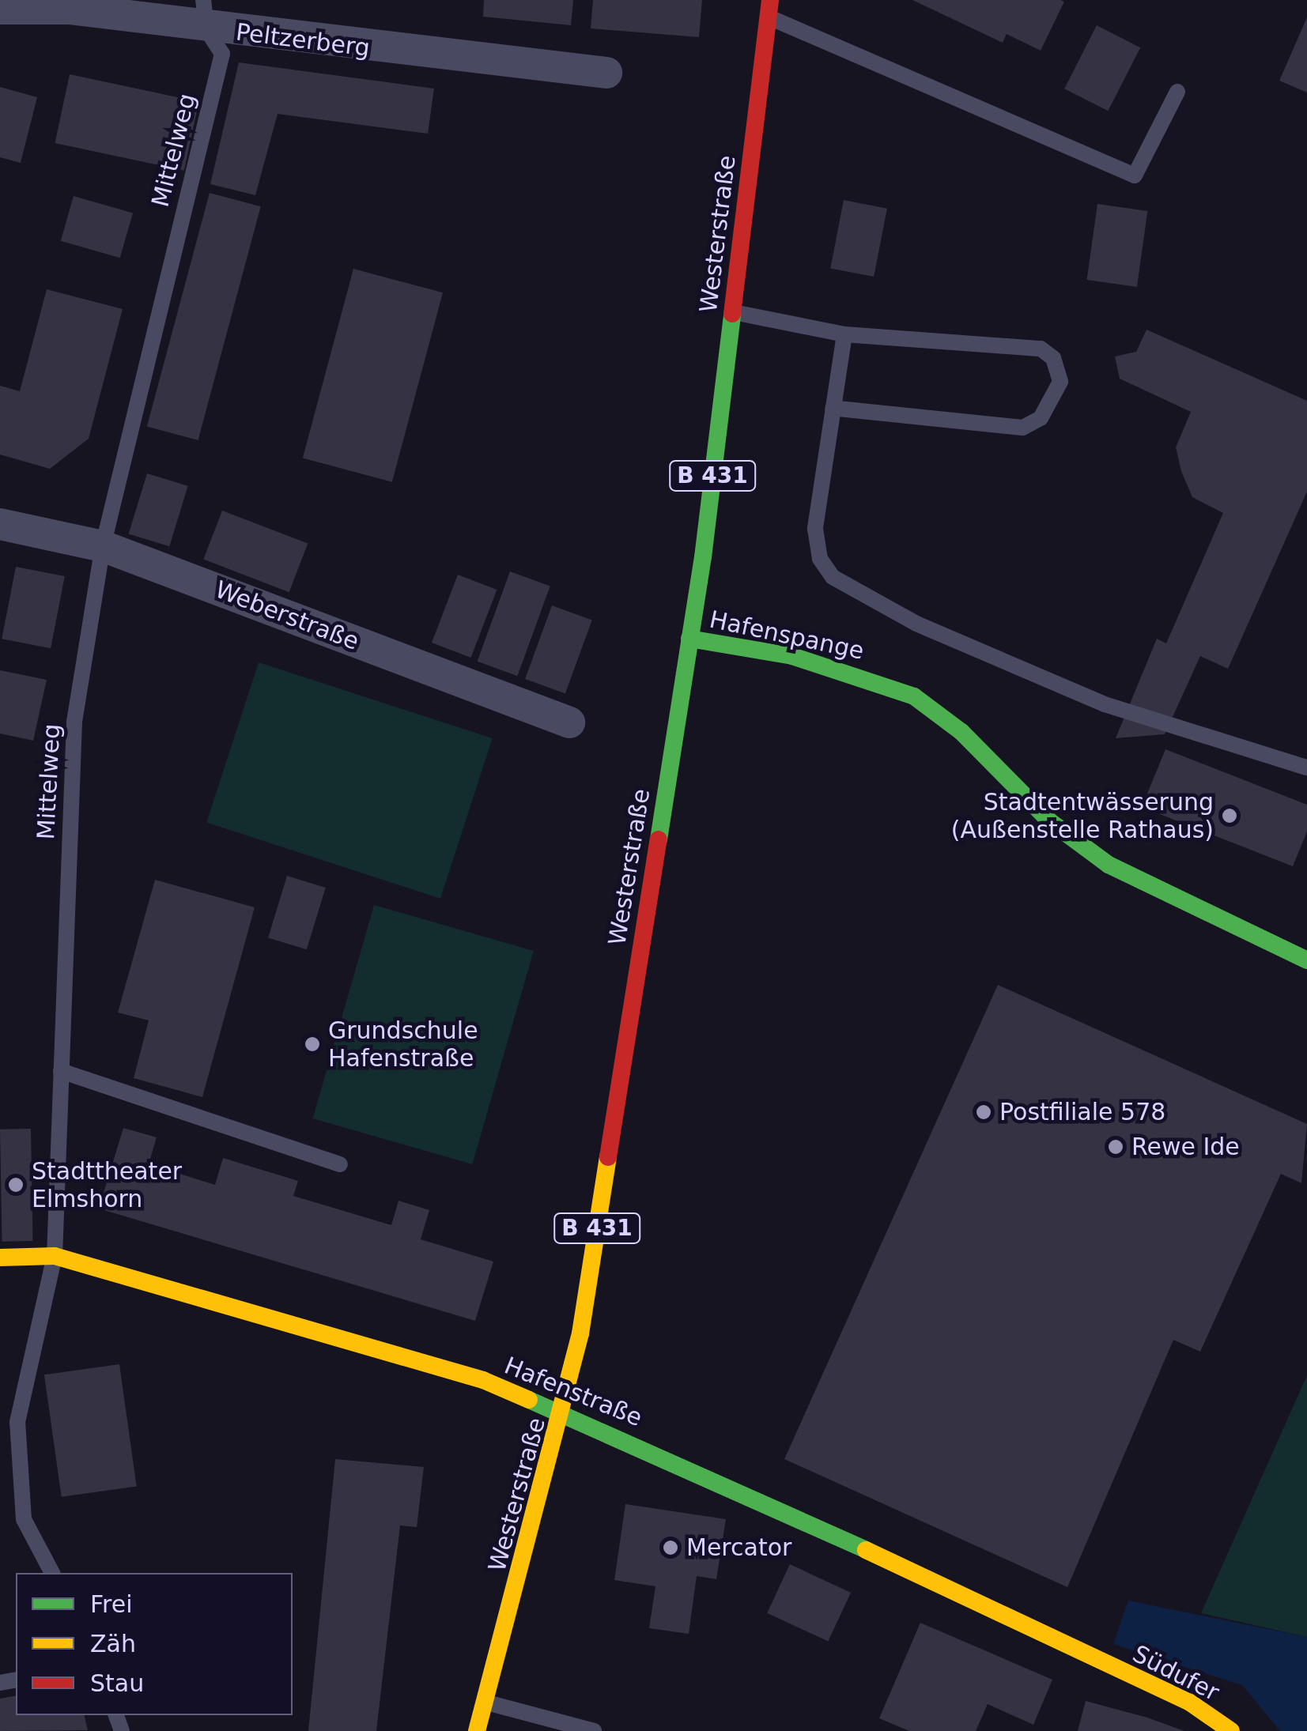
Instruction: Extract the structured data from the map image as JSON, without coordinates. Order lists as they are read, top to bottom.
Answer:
{
  "streets": {
    "street": [
      "Peltzerberg",
      "Westerstraße",
      "B 431",
      "Weberstraße",
      "Hafenspange",
      "Hafenstraße",
      "Südufer"
    ],
    "lane": ["Mittelweg"]
  },
  "crossings": [
    ["Peltzerberg", "Mittelweg"],
    ["Mittelweg", "Weberstraße"],
    ["Mittelweg", "Hafenstraße"],
    ["Westerstraße", "Hafenspange"],
    ["Westerstraße", "Hafenstraße"],
    ["Hafenstraße", "Südufer"]
  ],
  "places": [
    "Stadtentwässerung (Außenstelle Rathaus)",
    "Grundschule Hafenstraße",
    "Postfiliale 578",
    "Rewe Ide",
    "Stadttheater Elmshorn",
    "Mercator"
  ],
  "legend": ["Frei", "Zäh", "Stau"]
}
